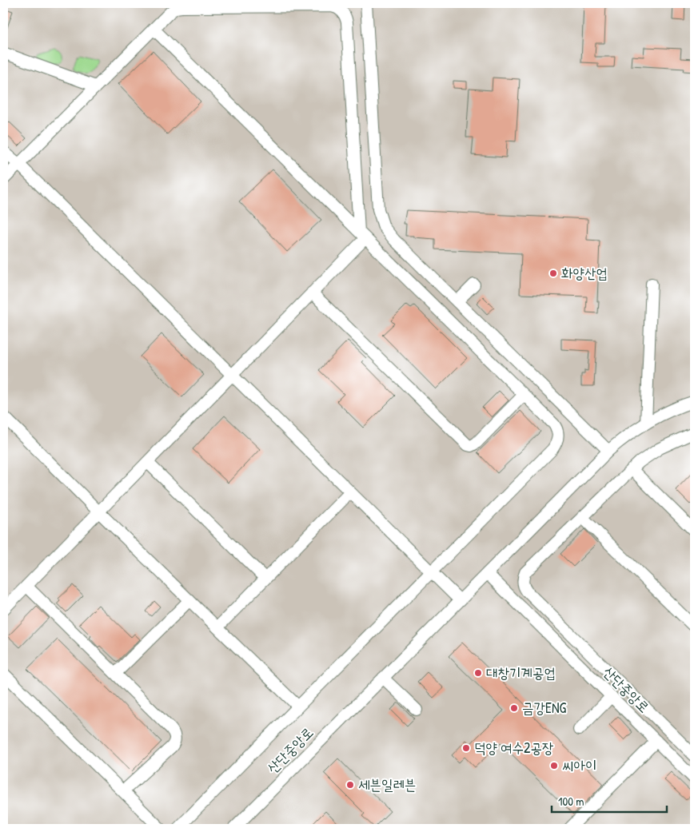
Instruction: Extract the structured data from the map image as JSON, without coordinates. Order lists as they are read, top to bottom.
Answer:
{
  "streets": {
    "street": ["산단중앙로"]
  },
  "places": [
    "화양산업",
    "대창기계공업",
    "금강ENG",
    "덕양 여수2공장",
    "씨아이",
    "세븐일레븐"
  ],
  "scale_bar": "100 m"
}
